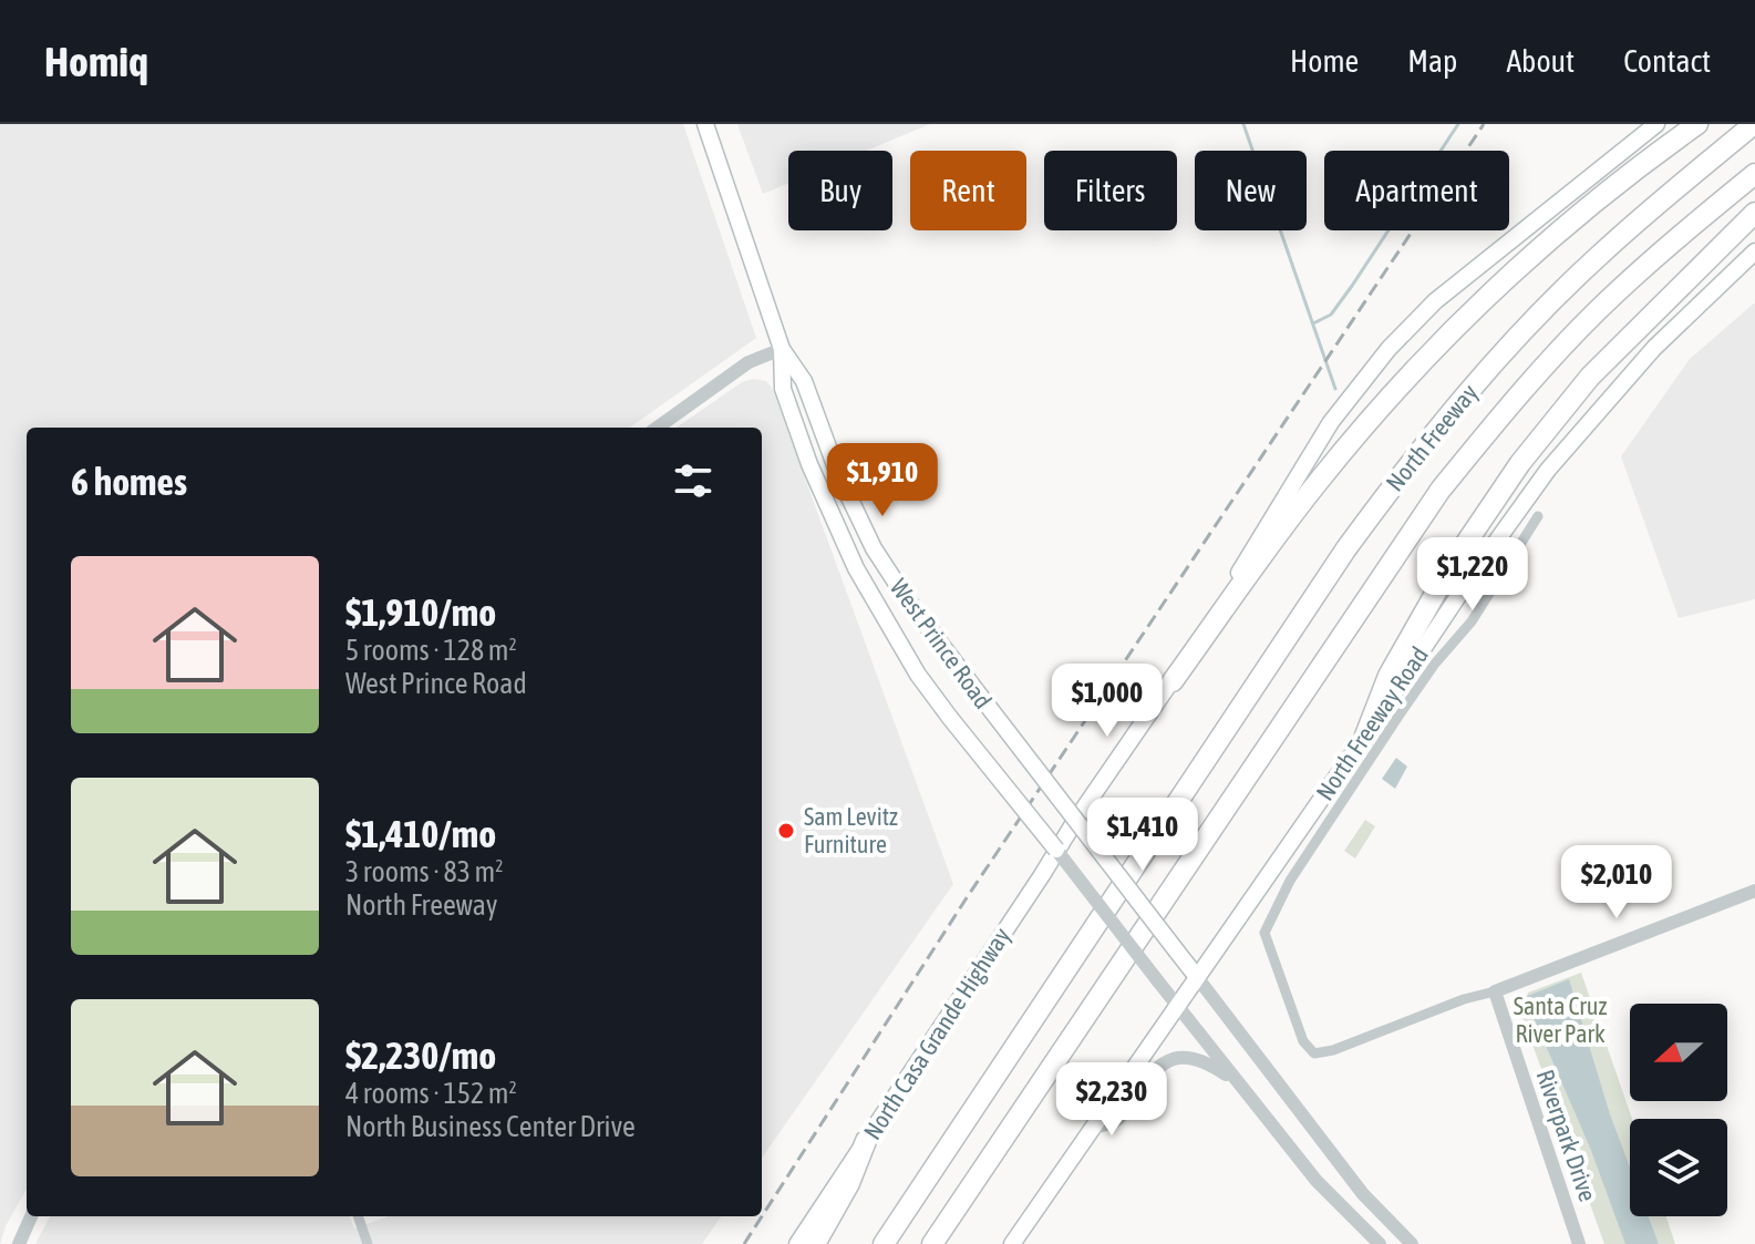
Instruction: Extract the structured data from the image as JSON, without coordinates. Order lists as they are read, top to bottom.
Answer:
{
  "streets": {
    "highway": ["North Freeway"],
    "main road": ["West Prince Road", "North Freeway Road", "North Casa Grande Highway"],
    "street": ["Riverpark Drive"]
  },
  "crossings": [
    ["West Prince Road", "North Freeway Road"],
    ["West Prince Road", "North Casa Grande Highway"]
  ],
  "parks": ["Santa Cruz River Park"],
  "places": ["Sam Levitz Furniture"],
  "north": "left",
  "page": {
    "header": "Homiq",
    "nav": [
      "Home",
      "Map",
      "About",
      "Contact"
    ],
    "chip": [
      "Buy",
      "Rent",
      "Filters",
      "New",
      "Apartment"
    ],
    "heading": "6 homes",
    "price": [
      "$1,910",
      "$1,220",
      "$1,000",
      "$1,410",
      "$2,010",
      "$2,230"
    ],
    "list": [
      {
        "name": "$1,910/mo",
        "note": "5 rooms · 128 m² · West Prince Road"
      },
      {
        "name": "$1,410/mo",
        "note": "3 rooms · 83 m² · North Freeway"
      },
      {
        "name": "$2,230/mo",
        "note": "4 rooms · 152 m² · North Business Center Drive"
      }
    ]
  }
}
